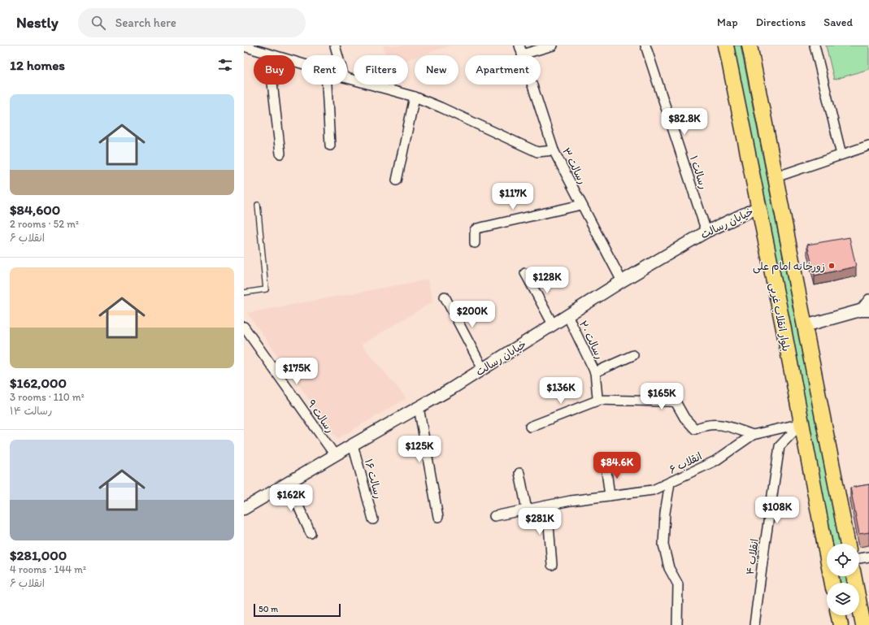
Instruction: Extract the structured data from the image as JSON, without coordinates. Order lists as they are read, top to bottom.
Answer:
{
  "streets": {
    "main road": ["بلوار انقلاب غربی"],
    "street": [
      "رسالت ۳",
      "رسالت ۱",
      "خیابان رسالت",
      "رسالت ۲۰",
      "رسالت ۹",
      "انقلاب ۶",
      "رسالت ۱۶",
      "انقلاب ۴"
    ]
  },
  "crossings": [
    ["رسالت ۳", "خیابان رسالت"],
    ["رسالت ۱", "خیابان رسالت"],
    ["خیابان رسالت", "بلوار انقلاب غربی"],
    ["خیابان رسالت", "رسالت ۲۰"],
    ["خیابان رسالت", "رسالت ۹"],
    ["خیابان رسالت", "رسالت ۱۶"],
    ["بلوار انقلاب غربی", "انقلاب ۶"],
    ["بلوار انقلاب غربی", "انقلاب ۴"],
    ["انقلاب ۶", "انقلاب ۴"]
  ],
  "places": ["زورخانه امام علی"],
  "scale_bar": "50 m",
  "page": {
    "header": "Nestly",
    "search": "Search here",
    "nav": ["Map", "Directions", "Saved"],
    "heading": "12 homes",
    "chip": [
      "Buy",
      "Rent",
      "Filters",
      "New",
      "Apartment"
    ],
    "list": [
      {
        "name": "$84,600",
        "note": "2 rooms · 52 m² · انقلاب ۶"
      },
      {
        "name": "$162,000",
        "note": "3 rooms · 110 m² · رسالت ۱۴"
      },
      {
        "name": "$281,000",
        "note": "4 rooms · 144 m² · انقلاب ۶"
      }
    ],
    "price": [
      "$82.8K",
      "$117K",
      "$128K",
      "$200K",
      "$175K",
      "$136K",
      "$165K",
      "$125K",
      "$84.6K",
      "$162K",
      "$108K",
      "$281K"
    ],
    "scale": "50 m"
  }
}
